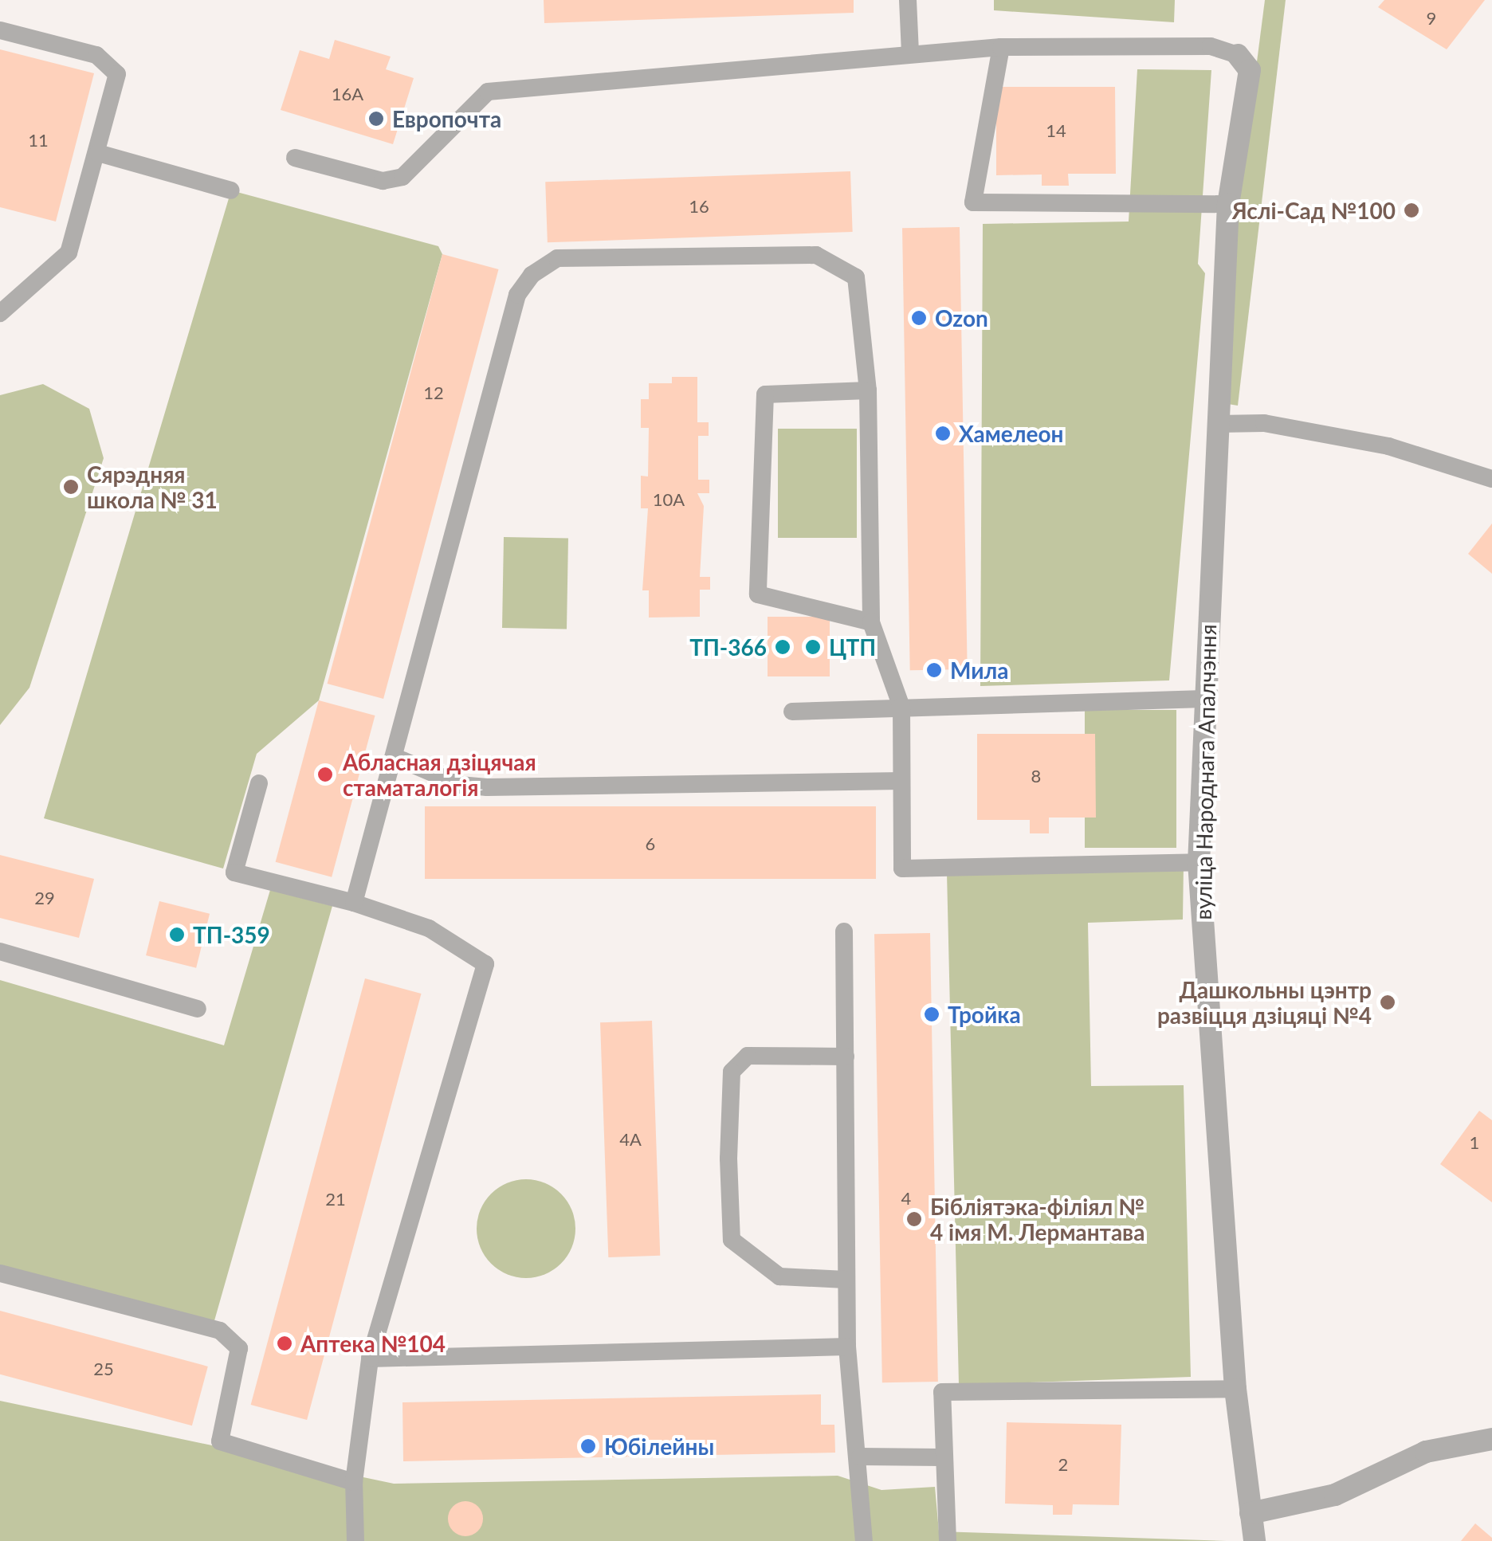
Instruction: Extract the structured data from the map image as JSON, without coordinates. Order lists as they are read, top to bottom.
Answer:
{
  "streets": {
    "street": ["вуліца Народнага Апалчэння"]
  },
  "places": [
    "Европочта",
    "Яслі-Сад №100",
    "Ozon",
    "Хамелеон",
    "Сярэдняя школа № 31",
    "ТП-366",
    "ЦТП",
    "Мила",
    "Абласная дзіцячая стаматалогія",
    "ТП-359",
    "Дашкольны цэнтр развіцця дзіцяці №4",
    "Тройка",
    "Бібліятэка-філіял № 4 імя М. Лермантава",
    "Аптека №104",
    "Юбілейны"
  ],
  "house_numbers": [
    "9",
    "16А",
    "14",
    "11",
    "16",
    "12",
    "10А",
    "8",
    "6",
    "29",
    "4А",
    "1",
    "4",
    "21",
    "25",
    "2"
  ]
}
